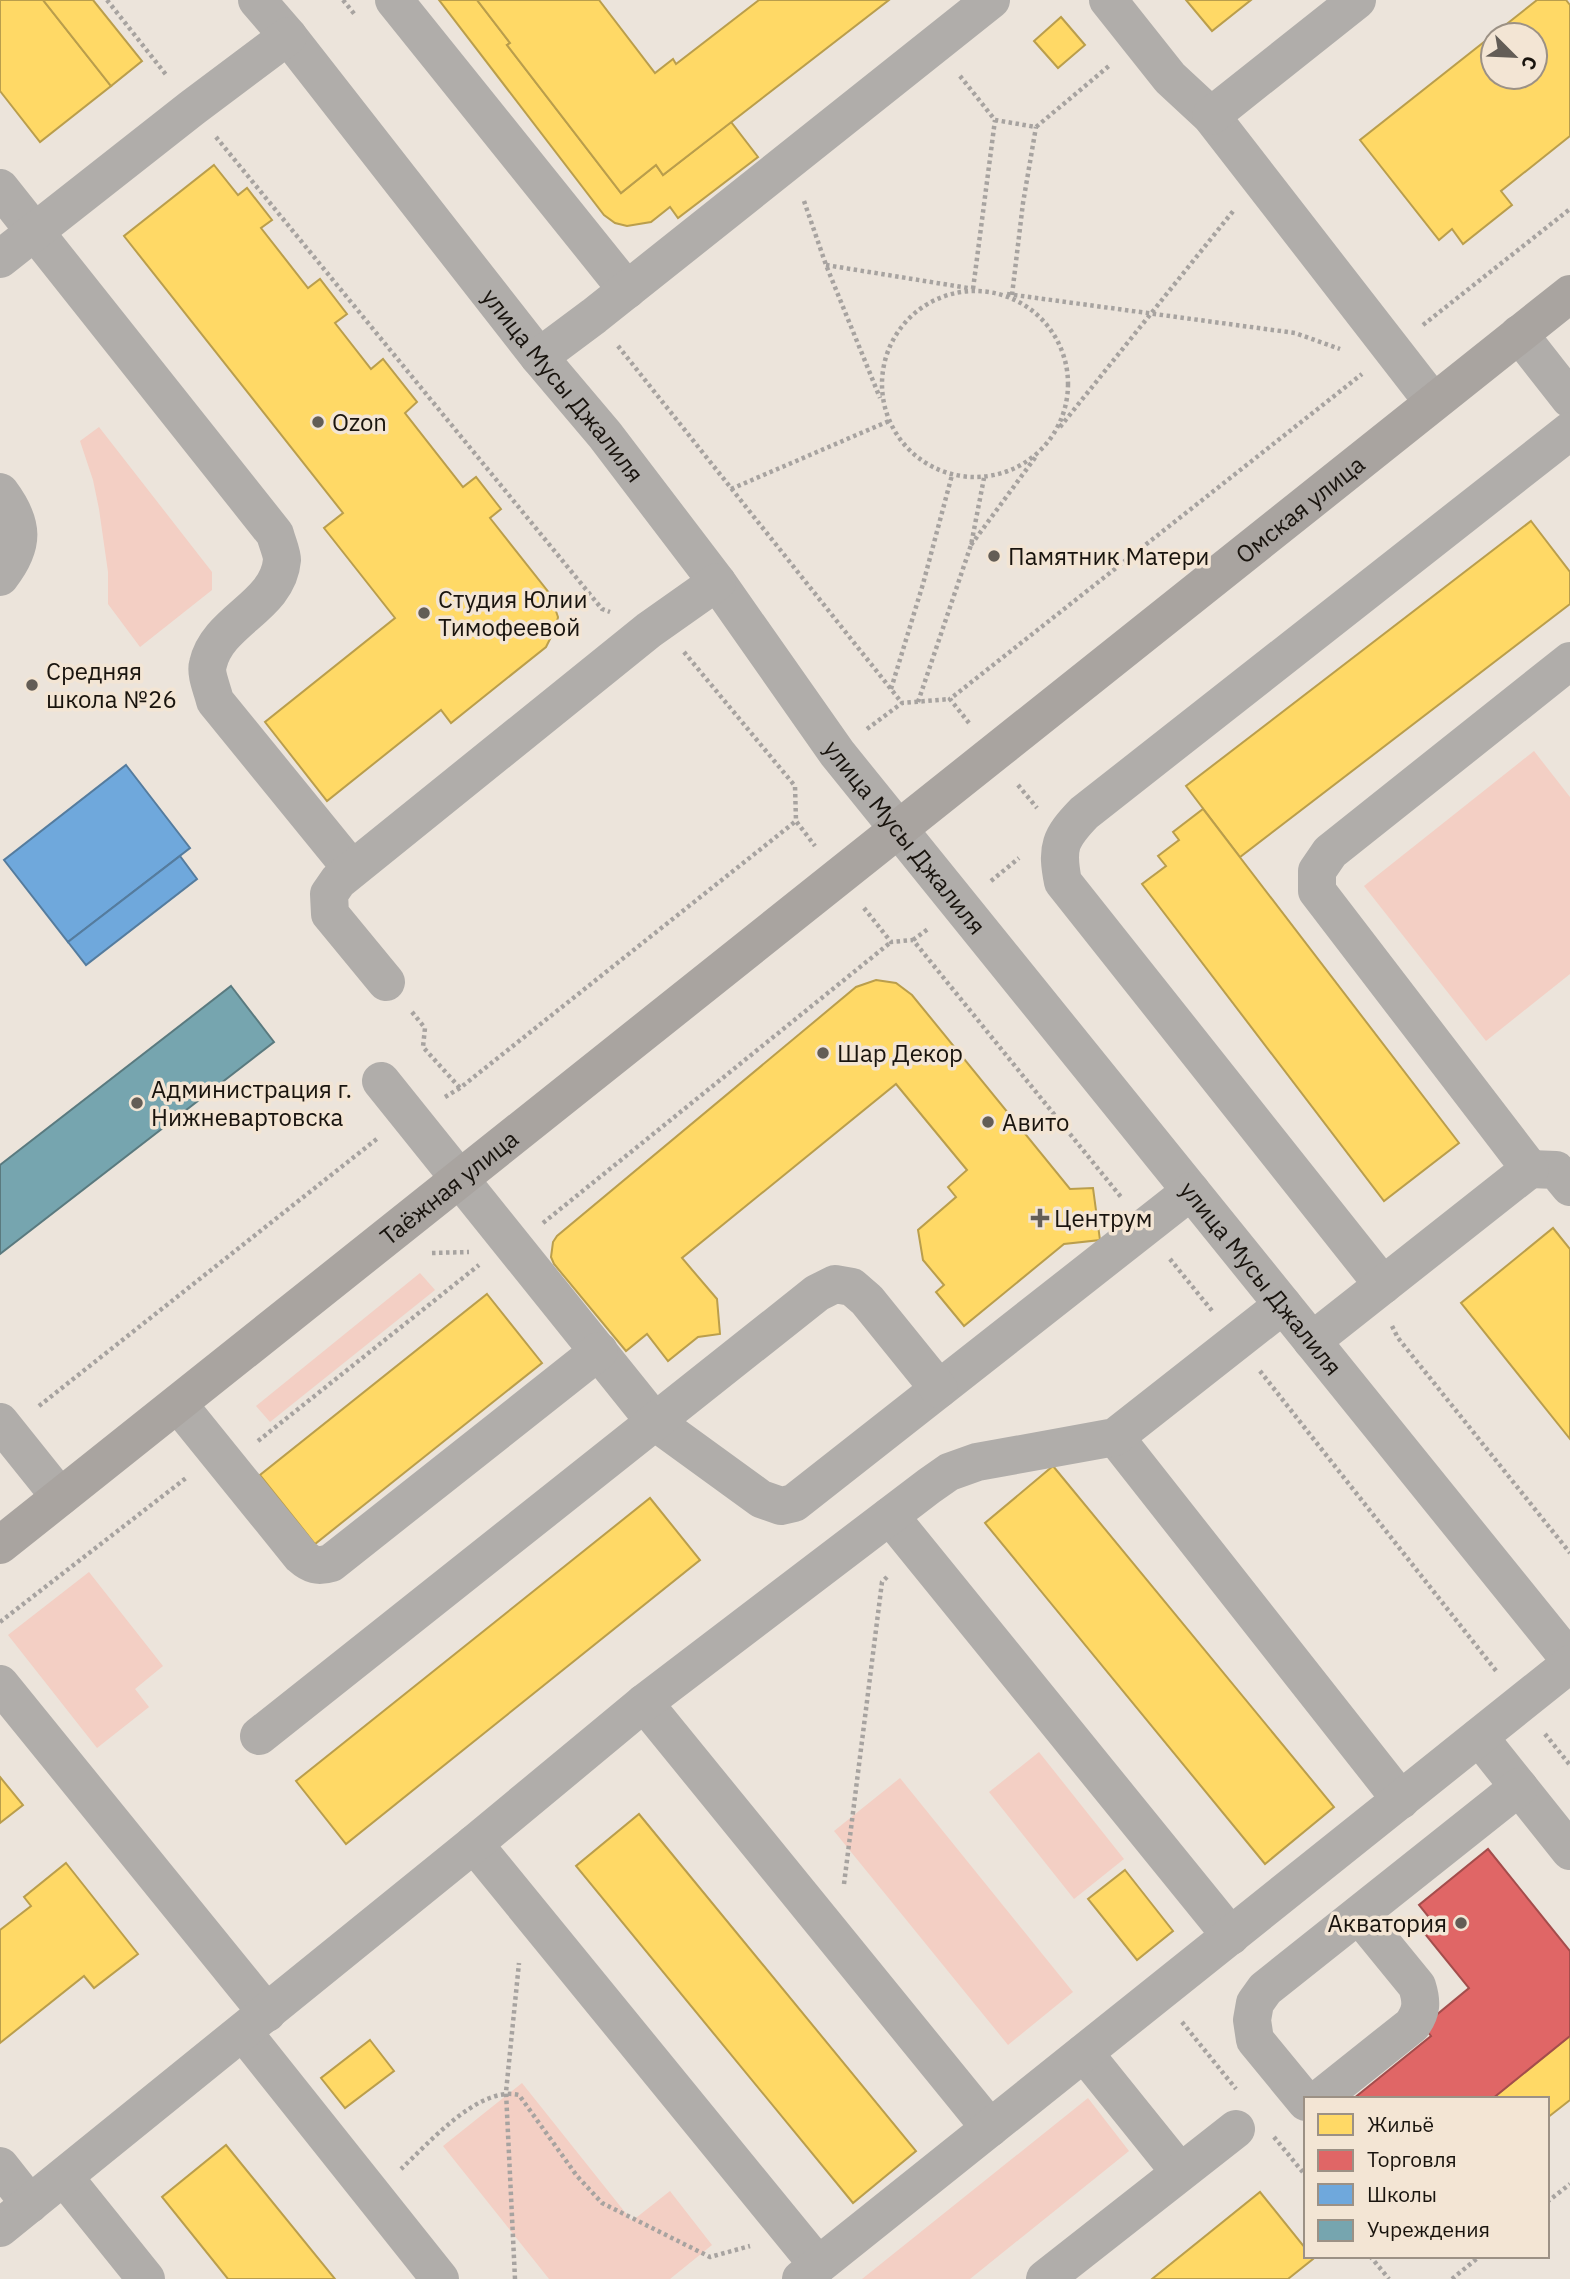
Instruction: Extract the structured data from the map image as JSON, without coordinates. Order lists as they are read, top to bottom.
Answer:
{
  "streets": {
    "main road": ["Омская улица", "Таёжная улица"],
    "street": ["улица Мусы Джалиля"]
  },
  "crossings": [
    ["улица Мусы Джалиля", "Омская улица"],
    ["улица Мусы Джалиля", "Таёжная улица"],
    ["Омская улица", "Таёжная улица"]
  ],
  "places": {
    "other": [
      "Ozon",
      "Памятник Матери",
      "Студия Юлии Тимофеевой",
      "Средняя школа №26",
      "Шар Декор",
      "Администрация г. Нижневартовска",
      "Авито",
      "Акватория"
    ],
    "health": ["Центрум"]
  },
  "legend": [
    "Жильё",
    "Торговля",
    "Школы",
    "Учреждения"
  ],
  "north": "bottom right"
}
